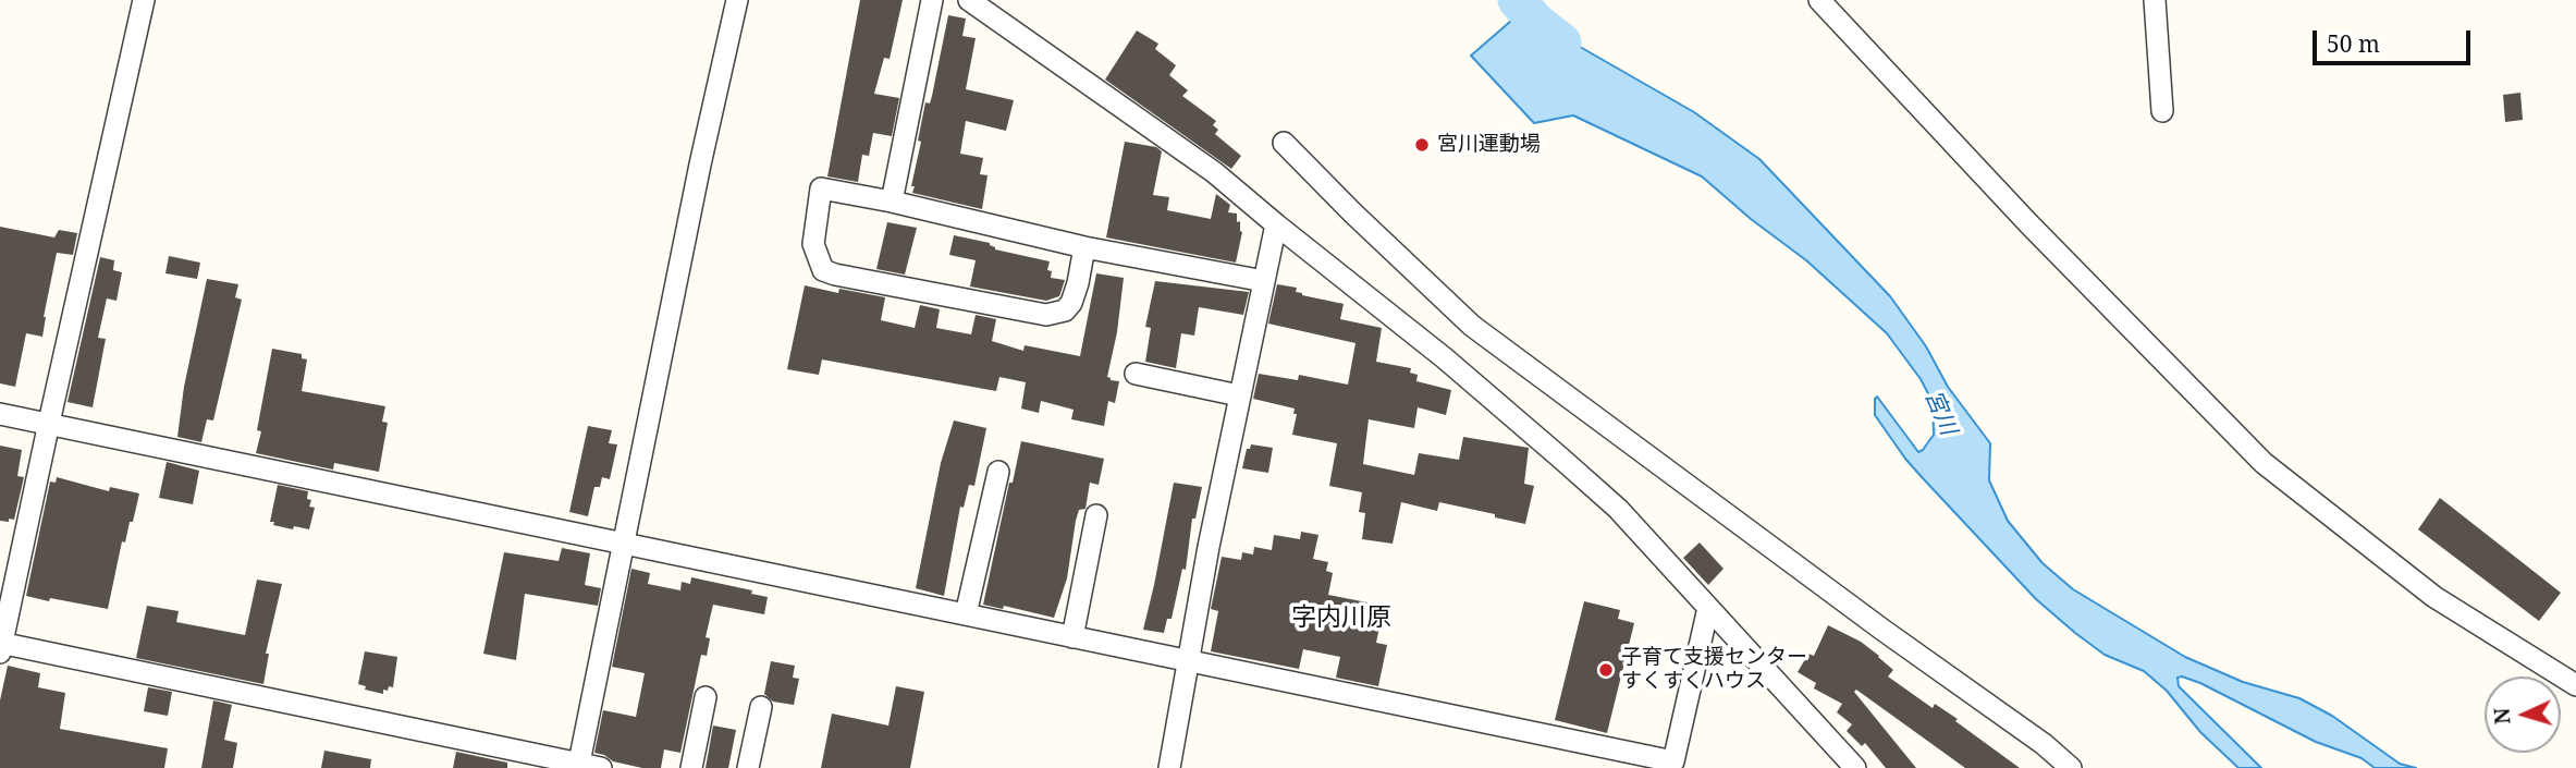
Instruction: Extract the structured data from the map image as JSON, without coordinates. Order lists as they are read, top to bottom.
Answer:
{
  "districts": ["字内川原"],
  "water": ["宮川"],
  "places": ["宮川運動場", "子育て支援センター すくすくハウス"],
  "scale_bar": "50 m",
  "north": "left"
}
